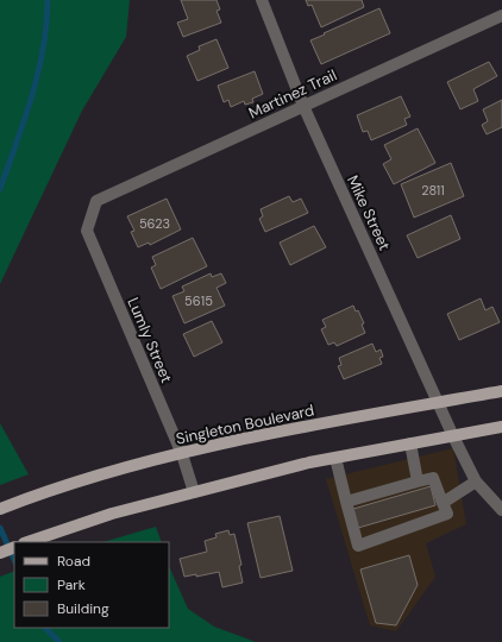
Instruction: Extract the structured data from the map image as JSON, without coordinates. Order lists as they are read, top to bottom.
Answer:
{
  "streets": {
    "main road": ["Singleton Boulevard"],
    "street": ["Martinez Trail", "Mike Street", "Lumly Street"]
  },
  "crossings": [
    ["Martinez Trail", "Mike Street"],
    ["Martinez Trail", "Lumly Street"],
    ["Mike Street", "Singleton Boulevard"],
    ["Lumly Street", "Singleton Boulevard"]
  ],
  "house_numbers": ["2811", "5623", "5615"],
  "legend": ["Road", "Park", "Building"]
}
